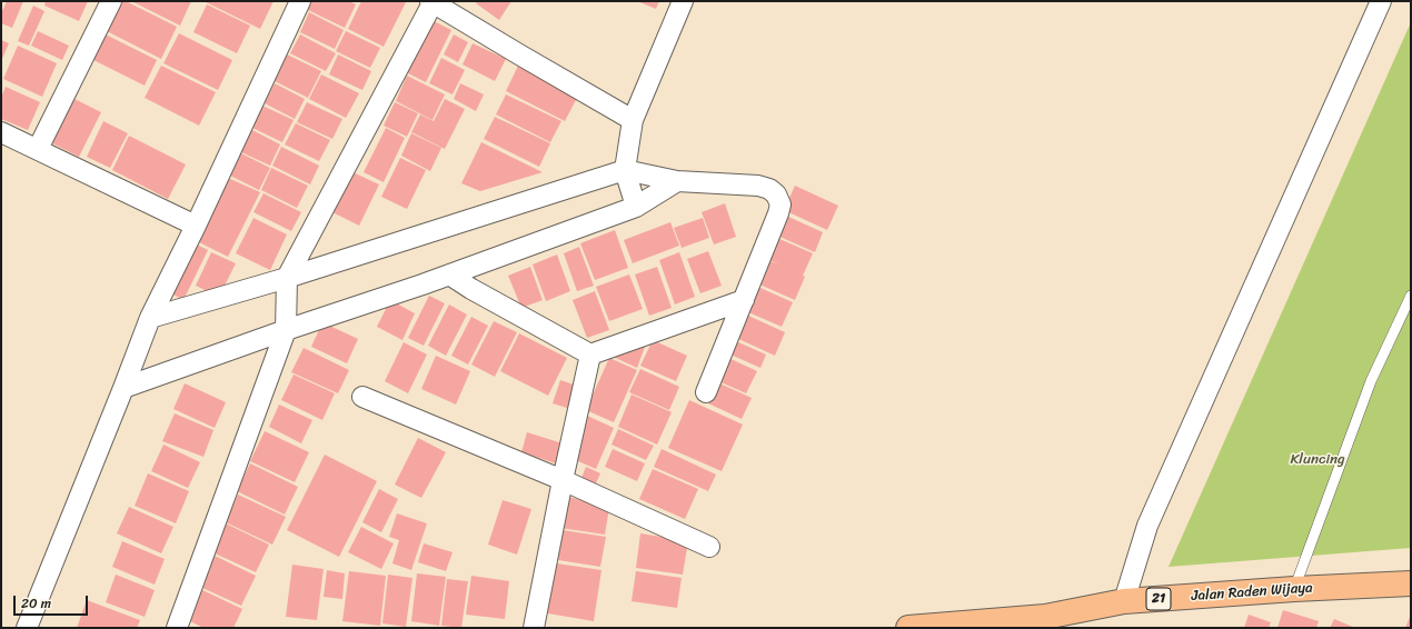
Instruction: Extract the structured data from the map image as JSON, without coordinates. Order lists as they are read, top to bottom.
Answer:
{
  "streets": {
    "highway": ["Jalan Raden Wijaya", "21"]
  },
  "parks": ["Kluncing"],
  "scale_bar": "20 m"
}
